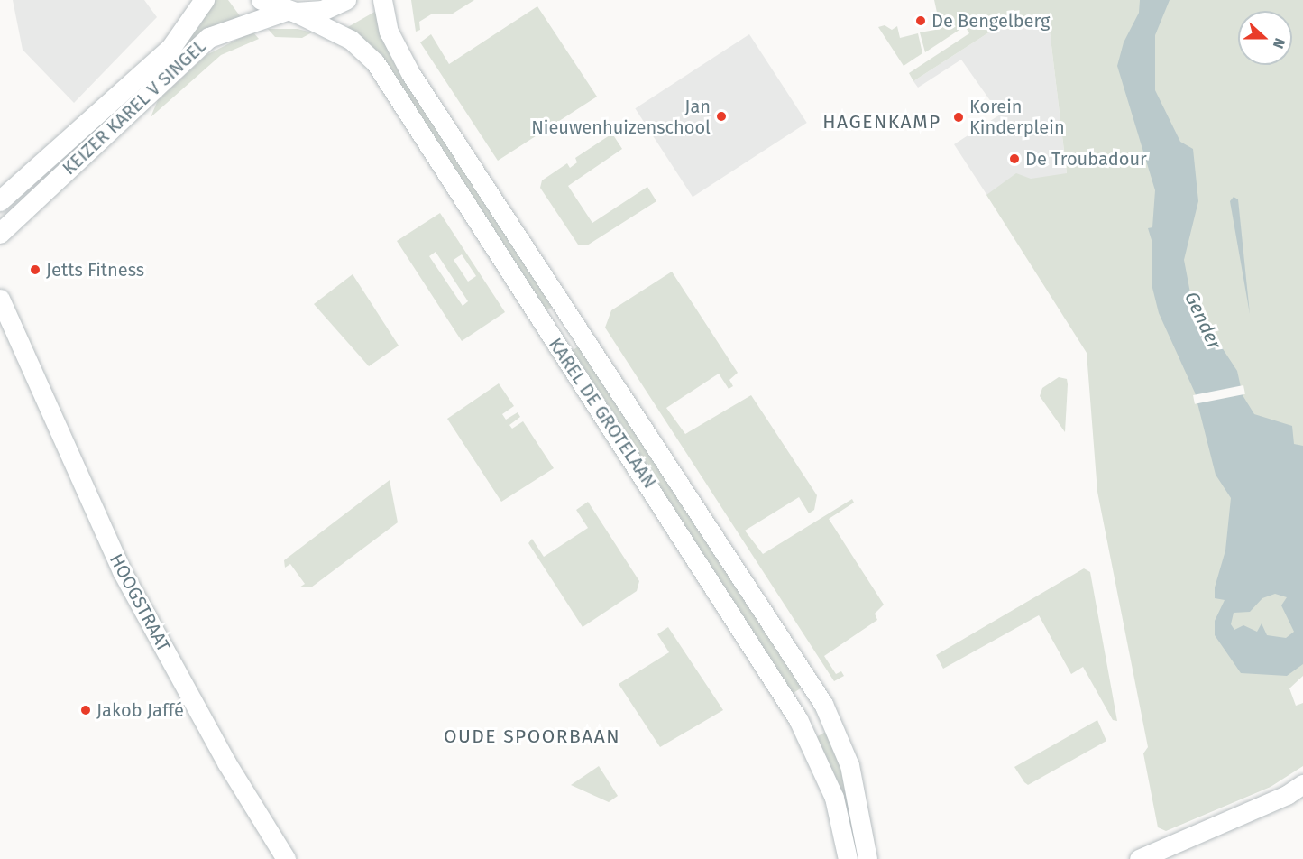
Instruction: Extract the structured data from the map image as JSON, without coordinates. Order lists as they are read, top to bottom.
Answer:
{
  "streets": {
    "main road": ["KEIZER KAREL V SINGEL", "KAREL DE GROTELAAN", "HOOGSTRAAT"]
  },
  "crossings": [
    ["KEIZER KAREL V SINGEL", "KAREL DE GROTELAAN"]
  ],
  "districts": ["HAGENKAMP", "OUDE SPOORBAAN"],
  "water": ["Gender"],
  "places": [
    "De Bengelberg",
    "Jan Nieuwenhuizenschool",
    "Korein Kinderplein",
    "De Troubadour",
    "Jetts Fitness",
    "Jakob Jaffé"
  ],
  "north": "right"
}
